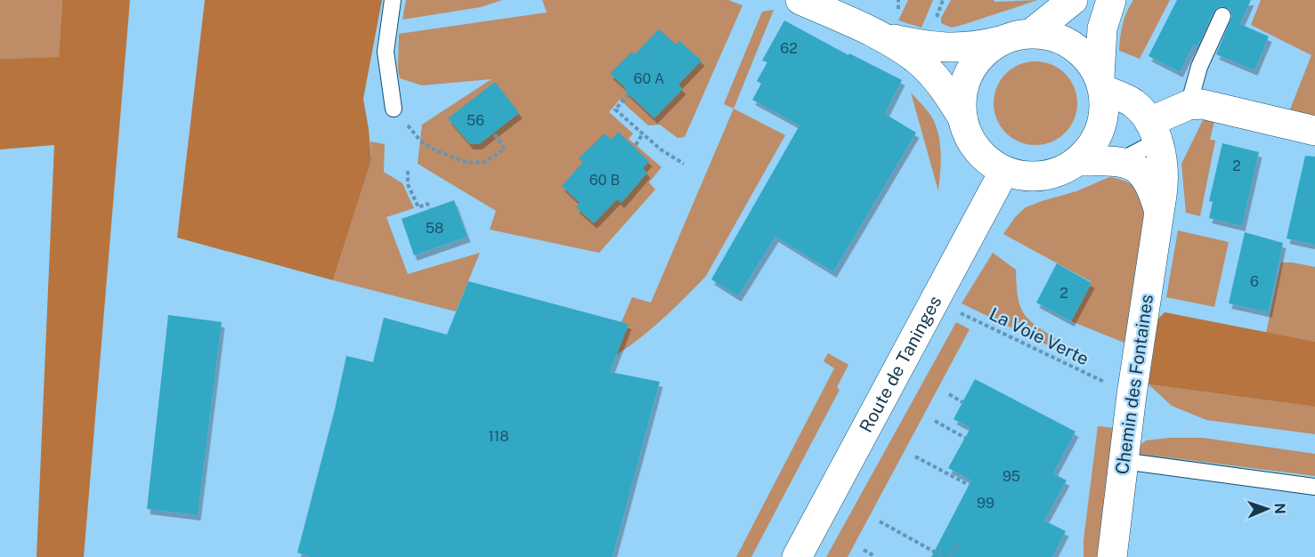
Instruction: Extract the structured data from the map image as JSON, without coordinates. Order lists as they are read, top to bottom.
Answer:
{
  "streets": {
    "street": ["Route de Taninges", "Chemin des Fontaines"],
    "path": ["La Voie Verte"]
  },
  "crossings": [
    ["La Voie Verte", "Route de Taninges"],
    ["La Voie Verte", "Chemin des Fontaines"],
    ["Route de Taninges", "Chemin des Fontaines"]
  ],
  "house_numbers": [
    "62",
    "60 A",
    "56",
    "2",
    "60 B",
    "58",
    "6",
    "2",
    "118",
    "95",
    "99"
  ],
  "north": "right"
}
